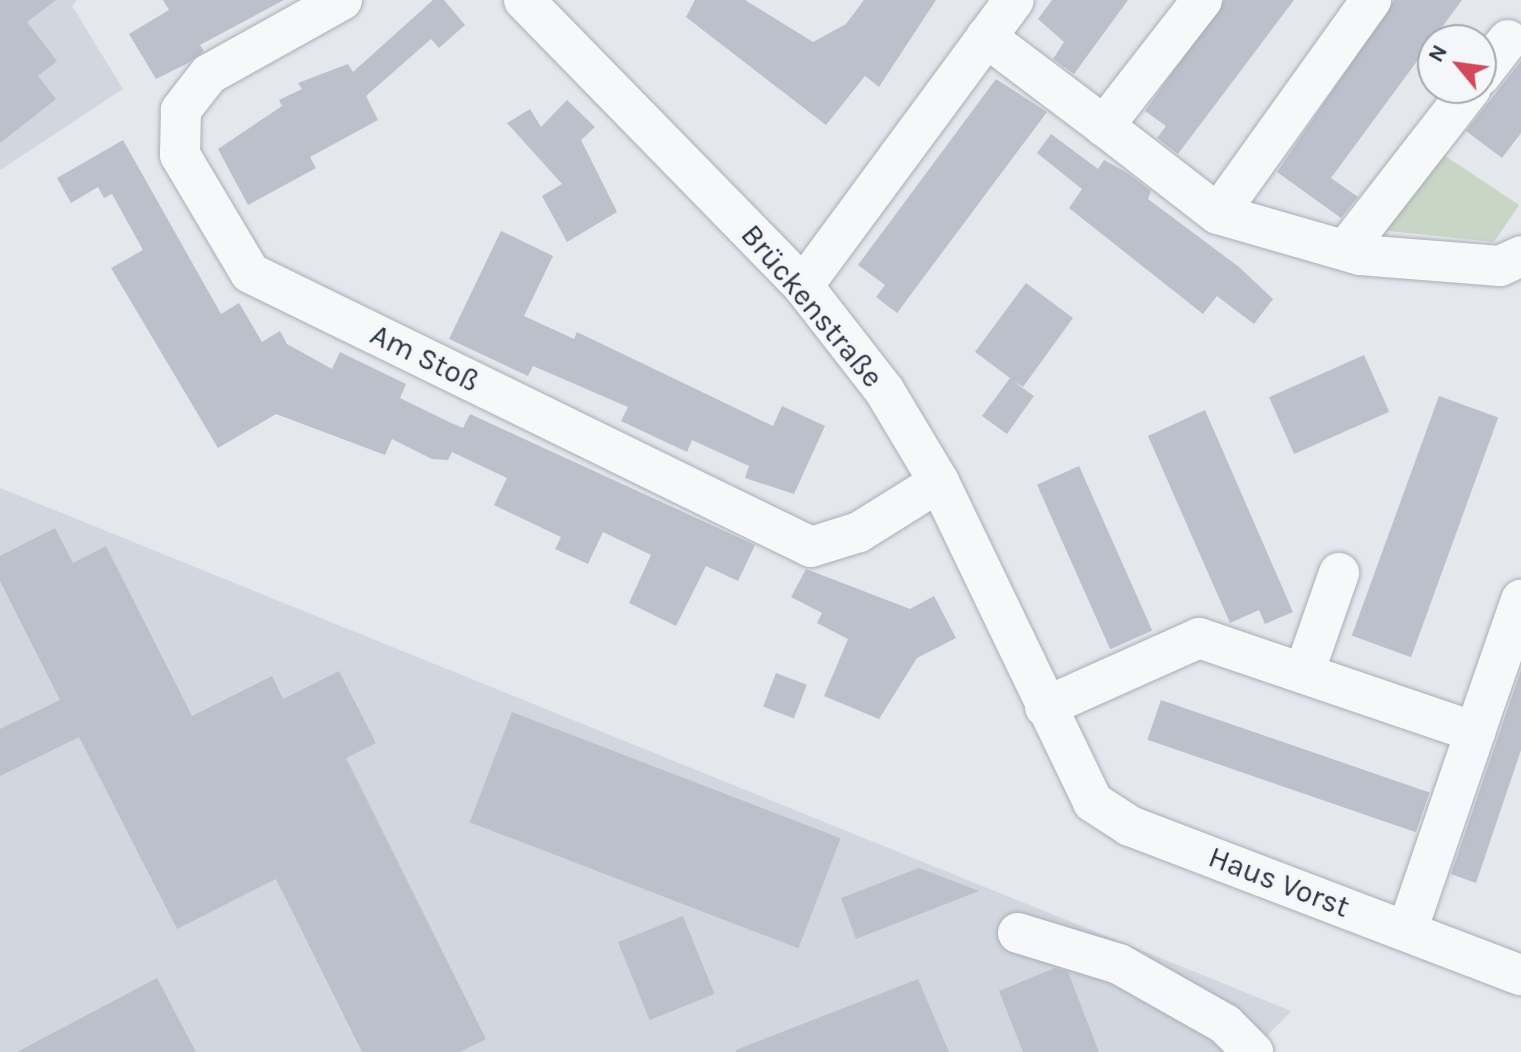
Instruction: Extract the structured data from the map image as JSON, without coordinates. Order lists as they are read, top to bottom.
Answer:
{
  "streets": {
    "street": ["Brückenstraße", "Am Stoß", "Haus Vorst"]
  },
  "crossings": [
    ["Brückenstraße", "Am Stoß"],
    ["Brückenstraße", "Haus Vorst"]
  ],
  "north": "top left"
}
